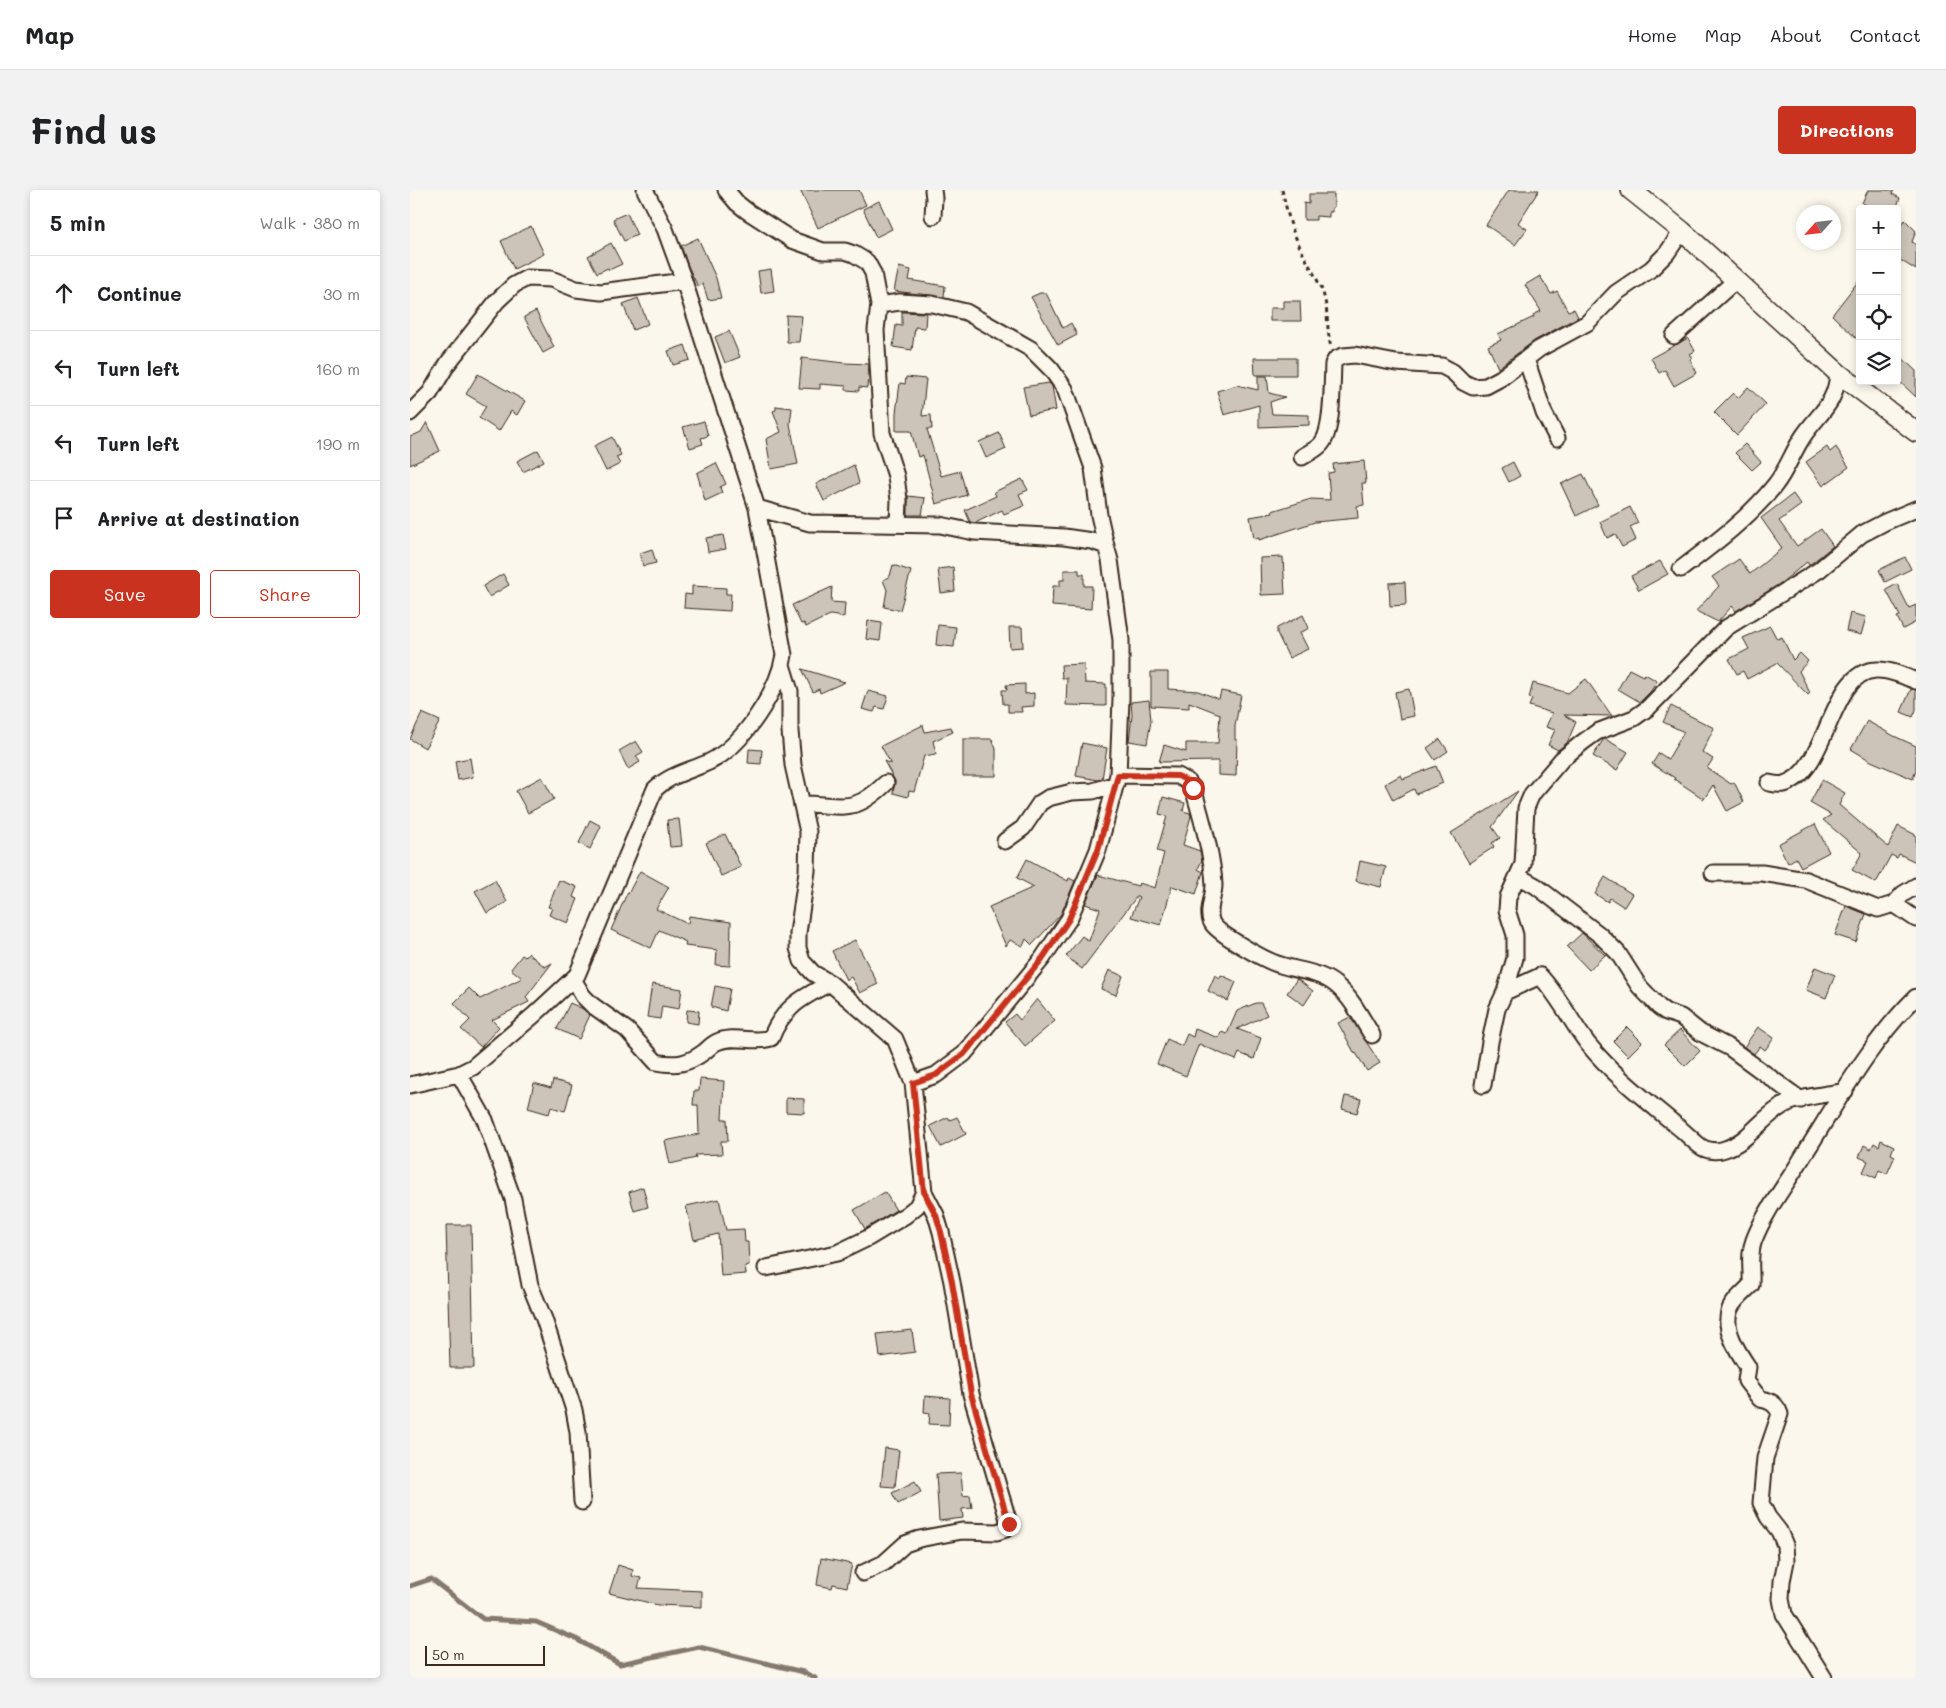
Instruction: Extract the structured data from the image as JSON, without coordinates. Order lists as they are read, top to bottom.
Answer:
{
  "scale_bar": "50 m",
  "north": "bottom left",
  "page": {
    "header": "Map",
    "nav": [
      "Home",
      "Map",
      "About",
      "Contact"
    ],
    "buttons": [
      "Directions",
      ["Save", "Share"]
    ],
    "title": "Find us",
    "heading": ["5 min", "Walk · 380 m"],
    "map_buttons": ["+", "−"],
    "list": [
      ["Continue", "30 m"],
      ["Turn left", "160 m"],
      ["Turn left", "190 m"],
      "Arrive at destination"
    ],
    "scale": "50 m"
  }
}
